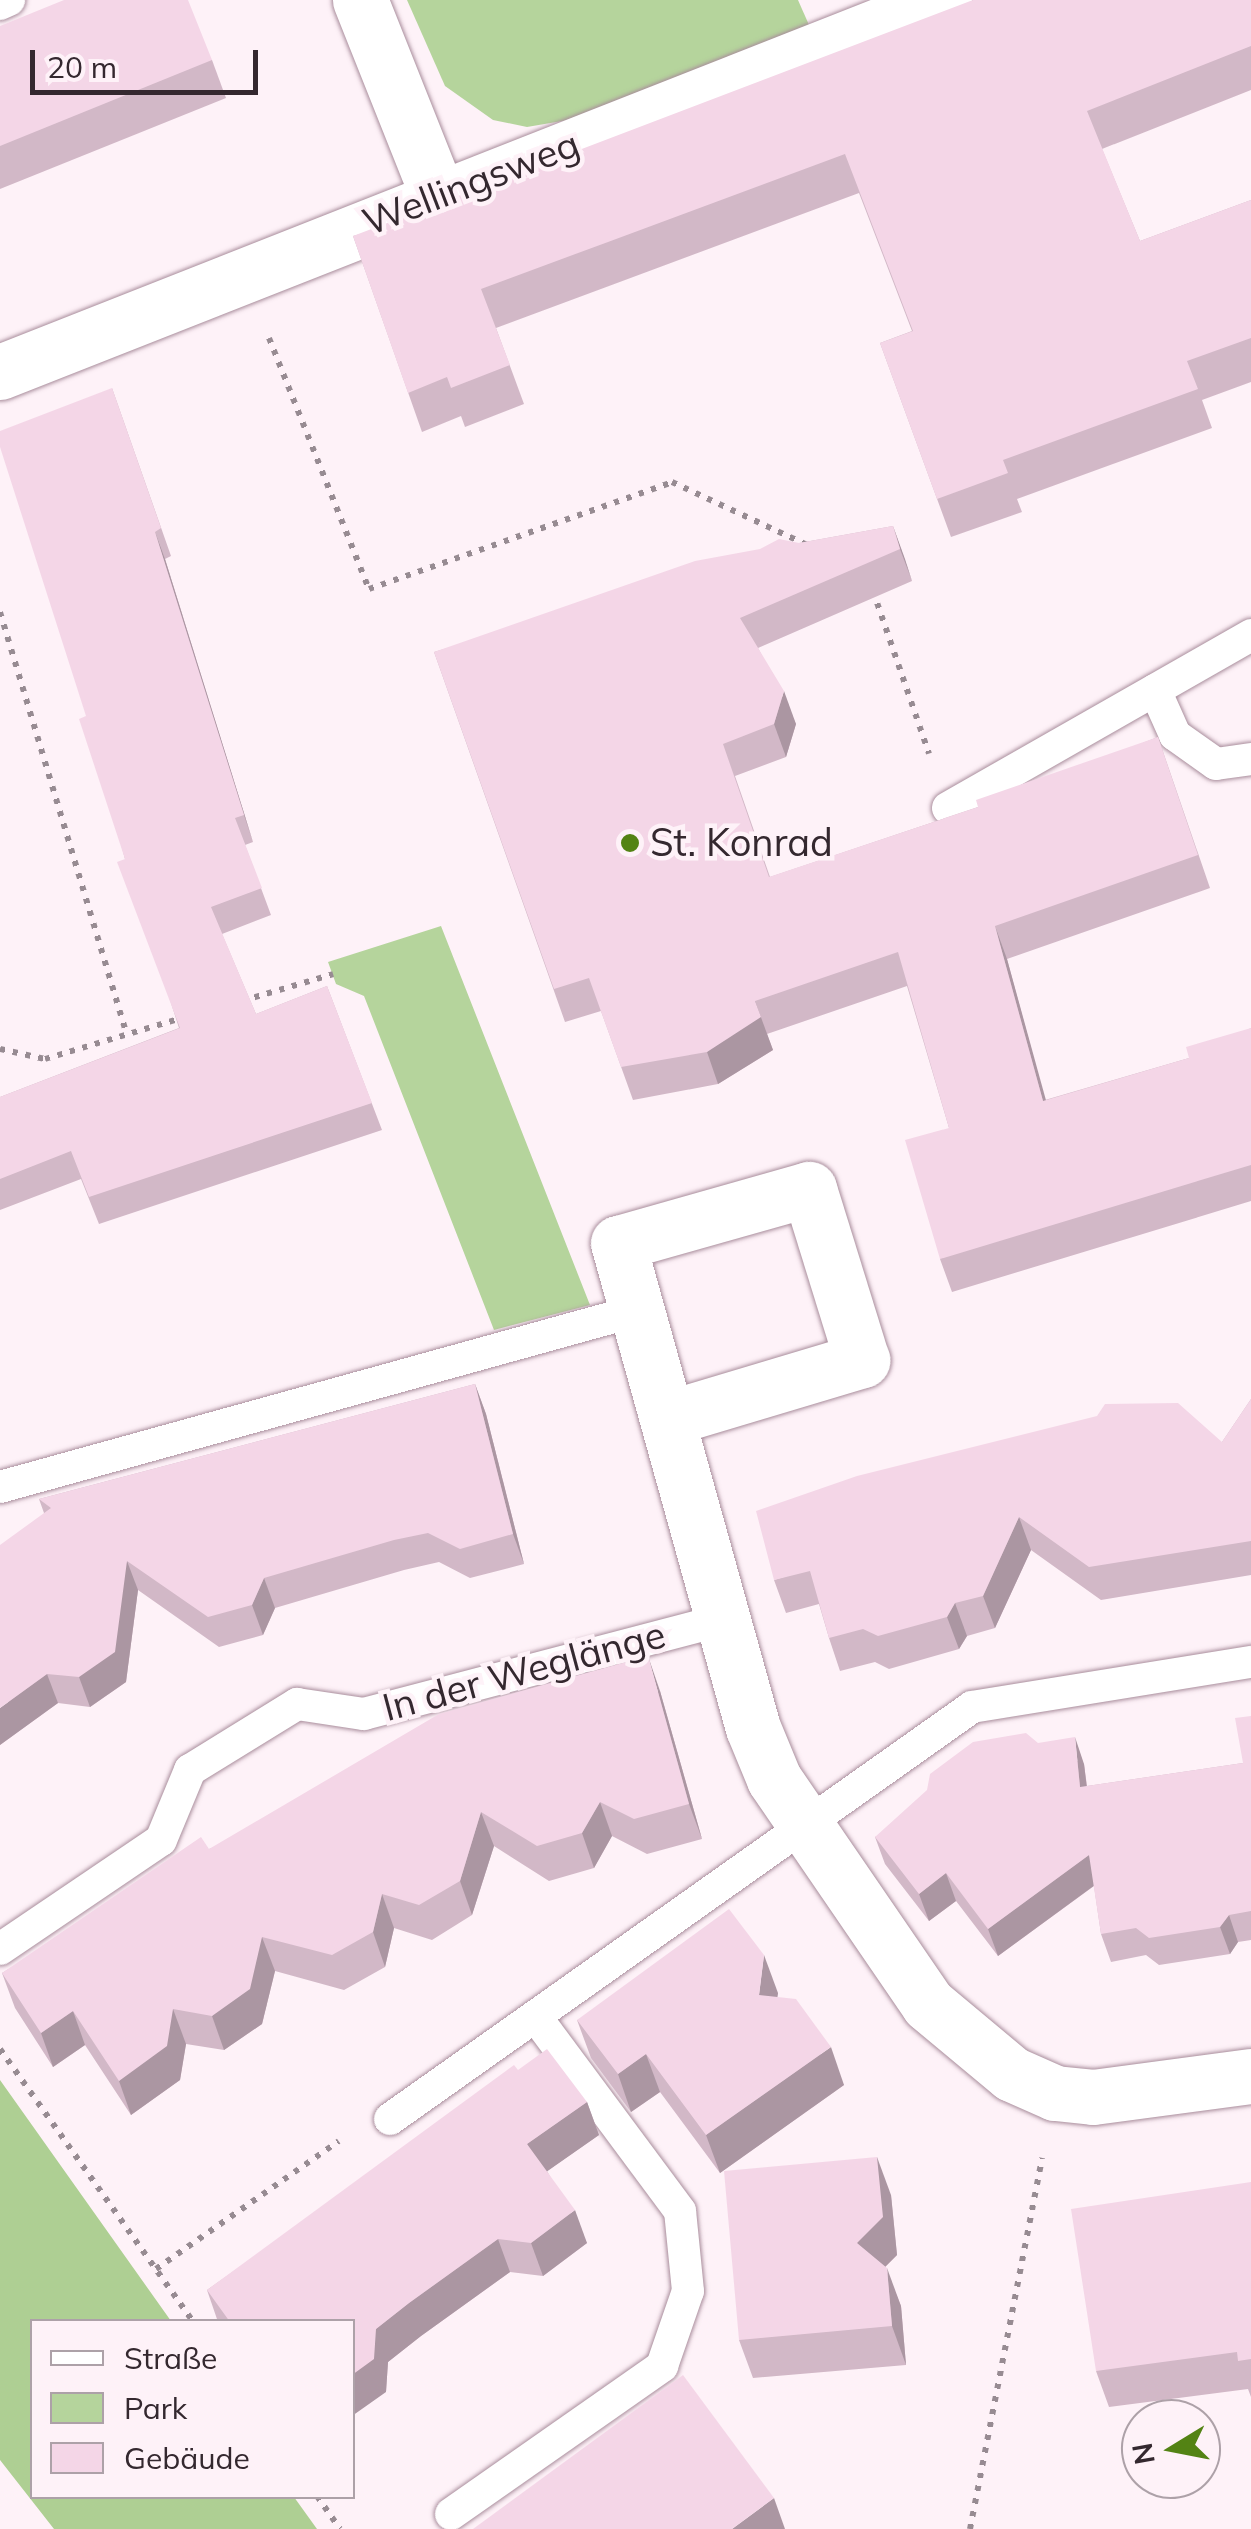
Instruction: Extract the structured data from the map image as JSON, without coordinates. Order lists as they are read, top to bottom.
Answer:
{
  "streets": {
    "street": ["Wellingsweg"],
    "lane": ["In der Weglänge"]
  },
  "places": ["St. Konrad"],
  "legend": ["Straße", "Park", "Gebäude"],
  "scale_bar": "20 m",
  "north": "left"
}
